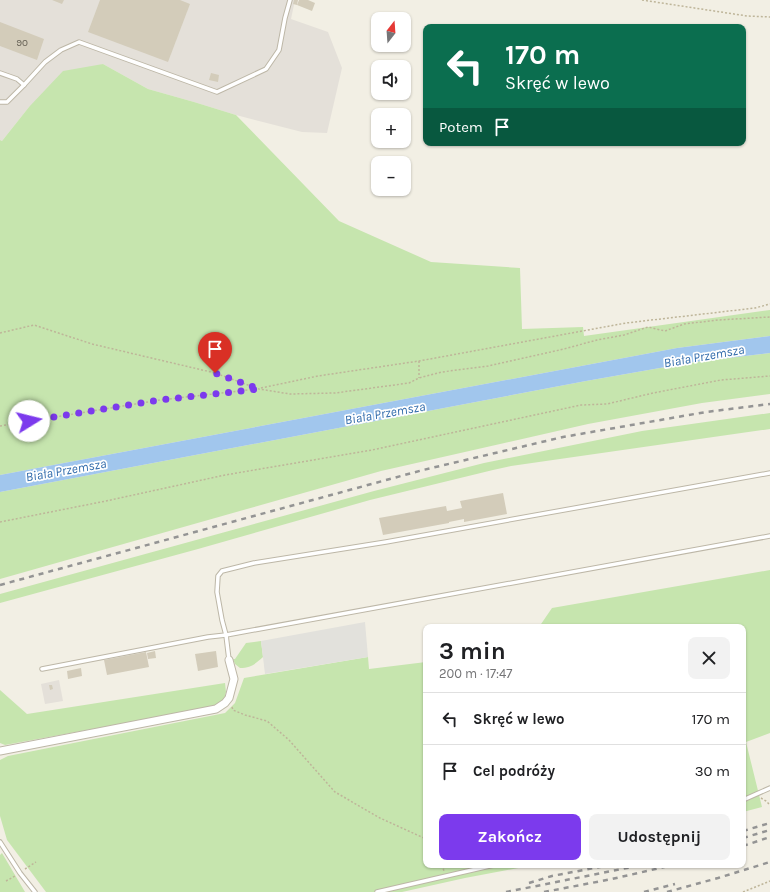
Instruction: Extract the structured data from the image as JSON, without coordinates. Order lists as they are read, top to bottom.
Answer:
{
  "water": ["Biała Przemsza"],
  "house_numbers": ["90"],
  "north": "top",
  "page": {
    "map_buttons": ["+", "−"],
    "turn": ["170 m", "Skręć w lewo"],
    "then": "Potem",
    "heading": ["3 min", "200 m · 17:47"],
    "list": [
      {
        "name": "Skręć w lewo",
        "value": "170 m"
      },
      {
        "name": "Cel podróży",
        "value": "30 m"
      }
    ],
    "buttons": ["Zakończ", "Udostępnij"]
  }
}
